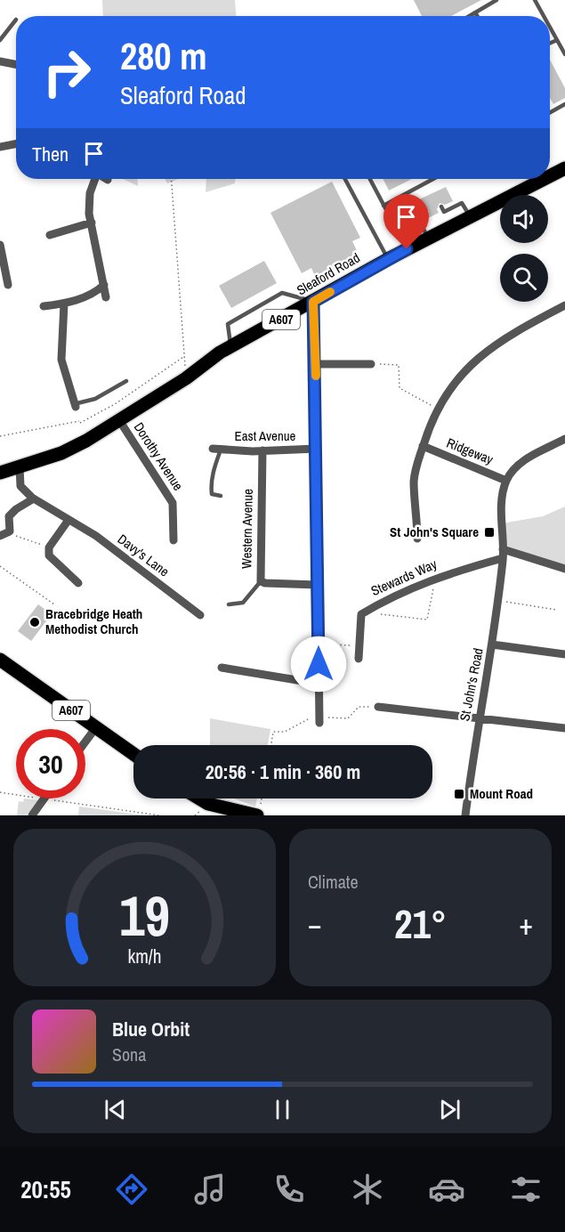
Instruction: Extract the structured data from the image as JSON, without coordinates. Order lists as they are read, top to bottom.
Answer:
{
  "streets": {
    "main road": ["Sleaford Road", "A607"],
    "street": [
      "East Avenue",
      "Ridgeway",
      "Dorothy Avenue",
      "Western Avenue",
      "Davy's Lane",
      "Stewards Way",
      "St John's Road"
    ]
  },
  "crossings": [
    ["Sleaford Road", "Dorothy Avenue"],
    ["Sleaford Road", "Davy's Lane"],
    ["East Avenue", "Western Avenue"],
    ["Ridgeway", "St John's Road"],
    ["Stewards Way", "St John's Road"]
  ],
  "places": {
    "transit": ["St John's Square", "Mount Road"],
    "other": ["Bracebridge Heath Methodist Church"]
  },
  "page": {
    "turn": ["280 m", "Sleaford Road"],
    "then": "Then",
    "limit": "30",
    "trip": "20:56 · 1 min · 360 m",
    "tile": "Climate",
    "heat": ["−", "21°", "+"],
    "song": ["Blue Orbit", "Sona"],
    "tabs": "20:55",
    "gauge": ["19", "km/h"]
  }
}
